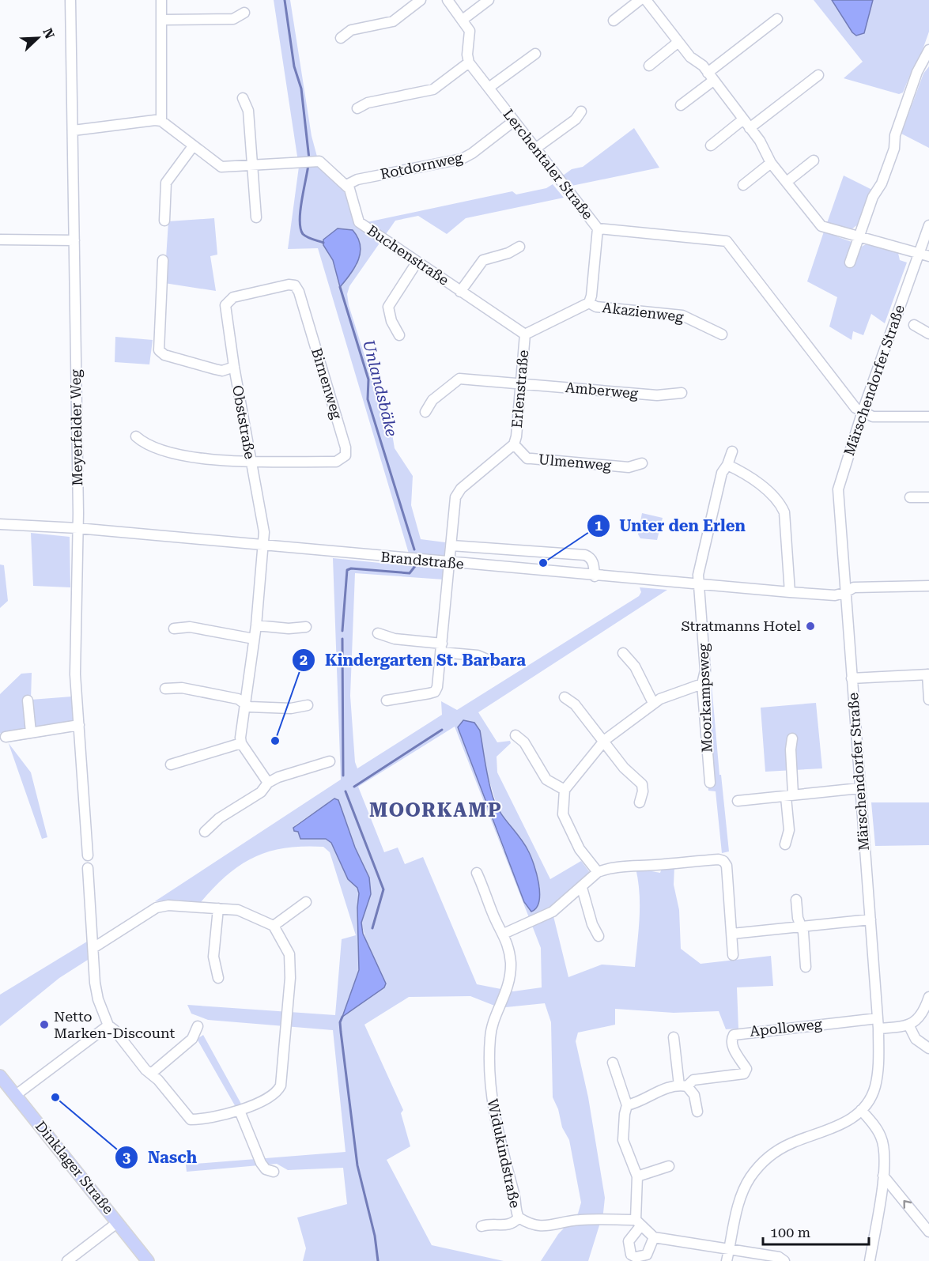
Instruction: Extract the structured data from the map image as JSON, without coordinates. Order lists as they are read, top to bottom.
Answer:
{
  "streets": {
    "main road": ["Dinklager Straße"],
    "street": [
      "Lerchentaler Straße",
      "Rotdornweg",
      "Buchenstraße",
      "Akazienweg",
      "Märschendorfer Straße",
      "Birnenweg",
      "Erlenstraße",
      "Amberweg",
      "Obststraße",
      "Meyerfelder Weg",
      "Ulmenweg",
      "Brandstraße",
      "Moorkampsweg",
      "Apolloweg",
      "Widukindstraße"
    ]
  },
  "crossings": [
    ["Lerchentaler Straße", "Rotdornweg"],
    ["Lerchentaler Straße", "Märschendorfer Straße"],
    ["Rotdornweg", "Buchenstraße"],
    ["Buchenstraße", "Erlenstraße"],
    ["Akazienweg", "Erlenstraße"],
    ["Märschendorfer Straße", "Brandstraße"],
    ["Märschendorfer Straße", "Apolloweg"],
    ["Birnenweg", "Obststraße"],
    ["Erlenstraße", "Amberweg"],
    ["Erlenstraße", "Ulmenweg"],
    ["Erlenstraße", "Brandstraße"],
    ["Obststraße", "Brandstraße"],
    ["Meyerfelder Weg", "Brandstraße"],
    ["Brandstraße", "Moorkampsweg"]
  ],
  "districts": ["MOORKAMP"],
  "water": ["Unlandsbäke"],
  "places": [
    "Unter den Erlen",
    "Stratmanns Hotel",
    "Kindergarten St. Barbara",
    "Netto Marken-Discount",
    "Nasch"
  ],
  "scale_bar": "100 m",
  "north": "top right"
}
